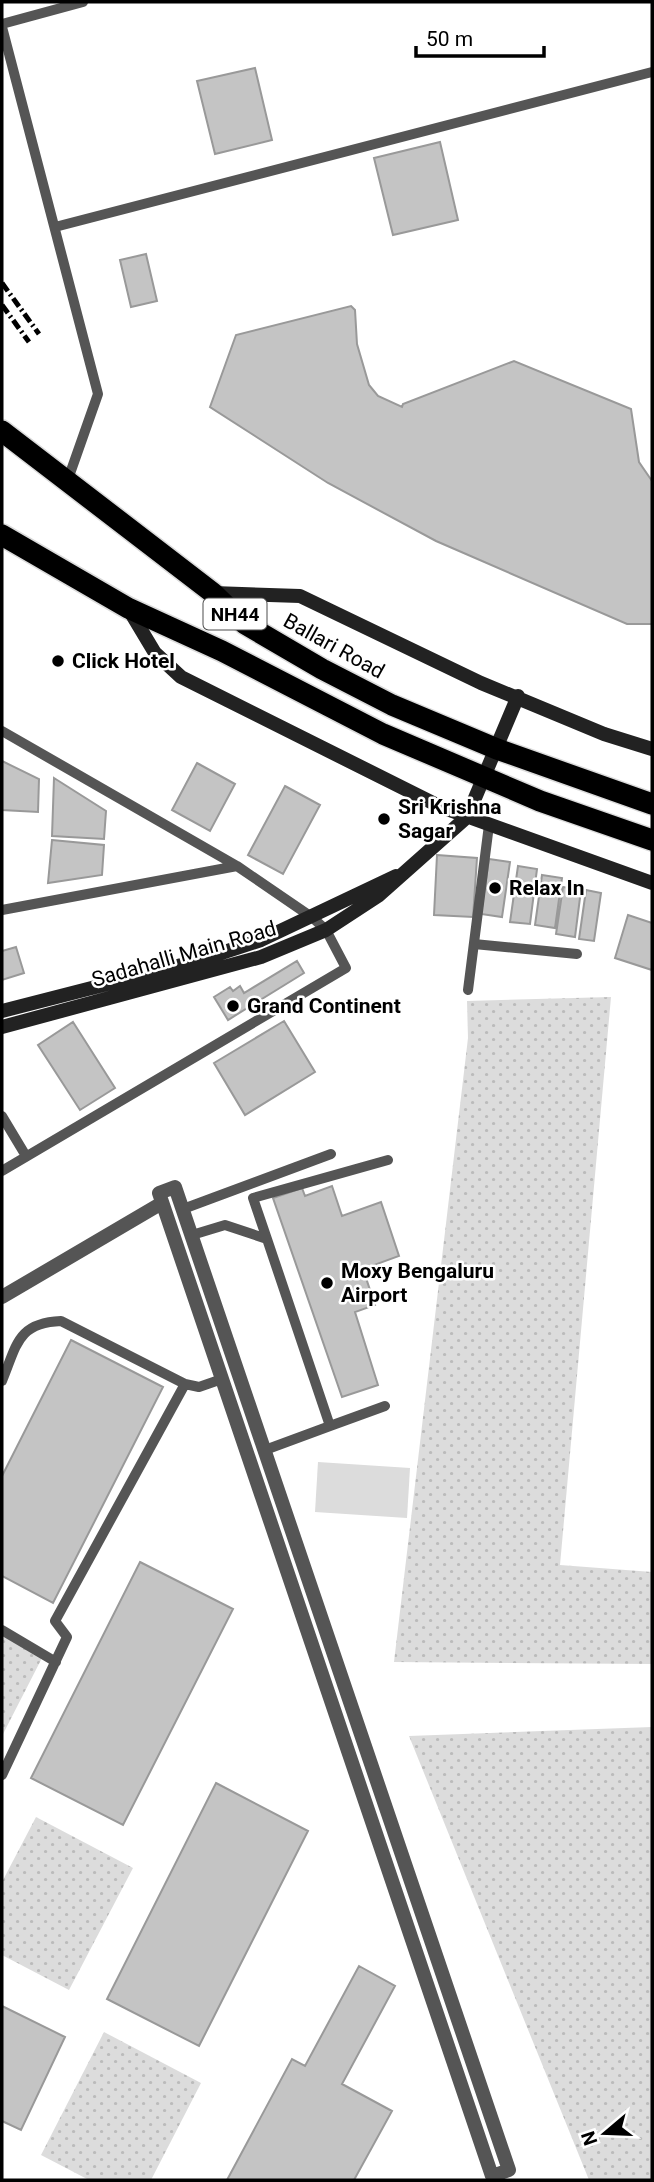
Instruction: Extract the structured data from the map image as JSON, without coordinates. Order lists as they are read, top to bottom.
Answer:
{
  "streets": {
    "highway": ["NH44", "Ballari Road"],
    "street": ["Sadahalli Main Road"]
  },
  "places": [
    "Click Hotel",
    "Sri Krishna Sagar",
    "Relax In",
    "Grand Continent",
    "Moxy Bengaluru Airport"
  ],
  "scale_bar": "50 m",
  "north": "left"
}
